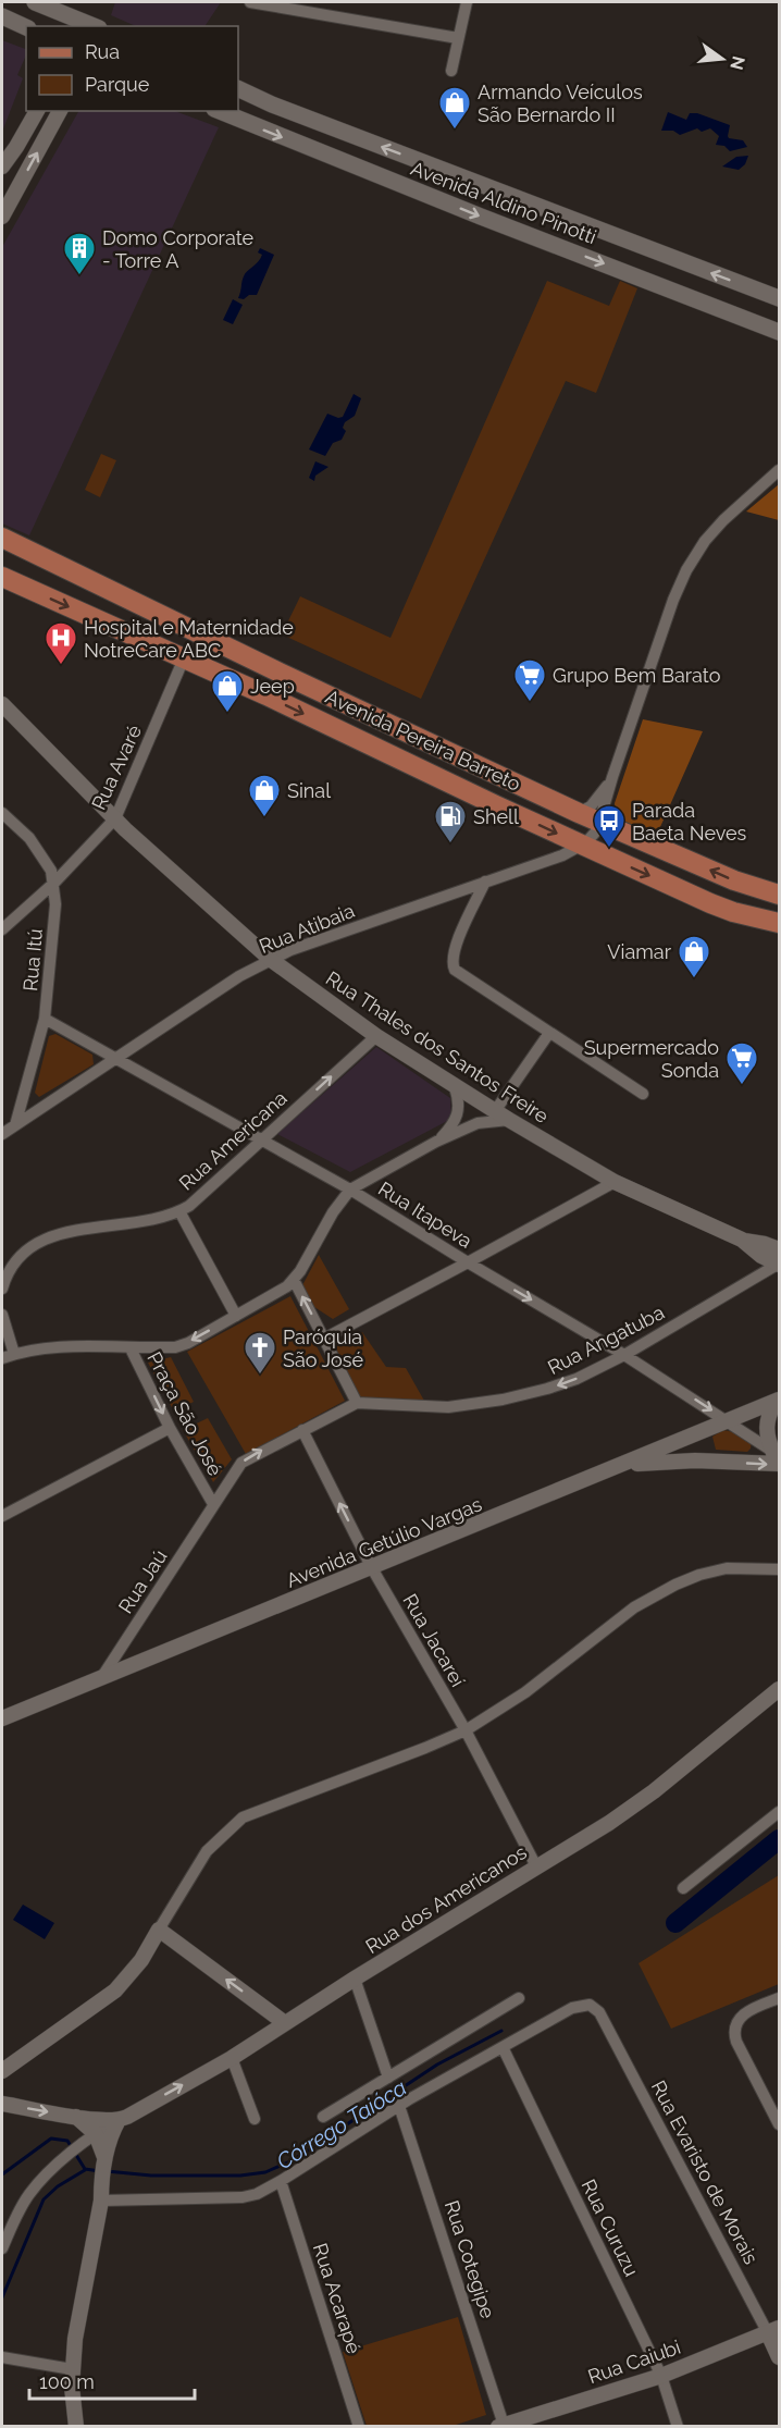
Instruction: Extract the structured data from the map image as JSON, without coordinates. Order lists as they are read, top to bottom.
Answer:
{
  "streets": {
    "main road": ["Avenida Aldino Pinotti", "Avenida Pereira Barreto"],
    "street": [
      "Rua Avaré",
      "Rua Atibaia",
      "Rua Itú",
      "Rua Thales dos Santos Freire",
      "Rua Americana",
      "Rua Itapeva",
      "Rua Angatuba",
      "Praça São José",
      "Avenida Getúlio Vargas",
      "Rua Jaú",
      "Rua Jacareí",
      "Rua dos Americanos",
      "Rua Evaristo de Morais",
      "Rua Curuzu",
      "Rua Cotegipe",
      "Rua Acarapé",
      "Rua Caiubi"
    ]
  },
  "crossings": [
    ["Avenida Pereira Barreto", "Rua Avaré"],
    ["Avenida Pereira Barreto", "Rua Atibaia"],
    ["Rua Avaré", "Rua Itú"],
    ["Rua Avaré", "Rua Thales dos Santos Freire"],
    ["Rua Atibaia", "Rua Itú"],
    ["Rua Atibaia", "Rua Thales dos Santos Freire"],
    ["Rua Atibaia", "Rua Itapeva"],
    ["Rua Itú", "Rua Itapeva"],
    ["Rua Thales dos Santos Freire", "Rua Americana"],
    ["Rua Thales dos Santos Freire", "Rua Angatuba"],
    ["Rua Americana", "Rua Itapeva"],
    ["Rua Itapeva", "Rua Angatuba"],
    ["Rua Itapeva", "Avenida Getúlio Vargas"],
    ["Rua Angatuba", "Praça São José"],
    ["Praça São José", "Rua Jaú"],
    ["Praça São José", "Rua Jacareí"],
    ["Avenida Getúlio Vargas", "Rua Jaú"],
    ["Avenida Getúlio Vargas", "Rua Jacareí"],
    ["Rua Jacareí", "Rua dos Americanos"],
    ["Rua Evaristo de Morais", "Rua Curuzu"],
    ["Rua Evaristo de Morais", "Rua Caiubi"],
    ["Rua Curuzu", "Rua Caiubi"],
    ["Rua Cotegipe", "Rua Caiubi"]
  ],
  "one_way": ["Rua Itapeva", "Rua Angatuba"],
  "water": ["Córrego Taióca"],
  "places": {
    "shop": [
      "Armando Veículos São Bernardo II",
      "Jeep",
      "Sinal",
      "Viamar"
    ],
    "building": ["Domo Corporate - Torre A"],
    "hospital": ["Hospital e Maternidade NotreCare ABC"],
    "supermarket": ["Grupo Bem Barato", "Supermercado Sonda"],
    "fuel station": ["Shell"],
    "bus stop": ["Parada Baeta Neves"],
    "church": ["Paróquia São José"]
  },
  "legend": ["Rua", "Parque"],
  "scale_bar": "100 m",
  "north": "right"
}
